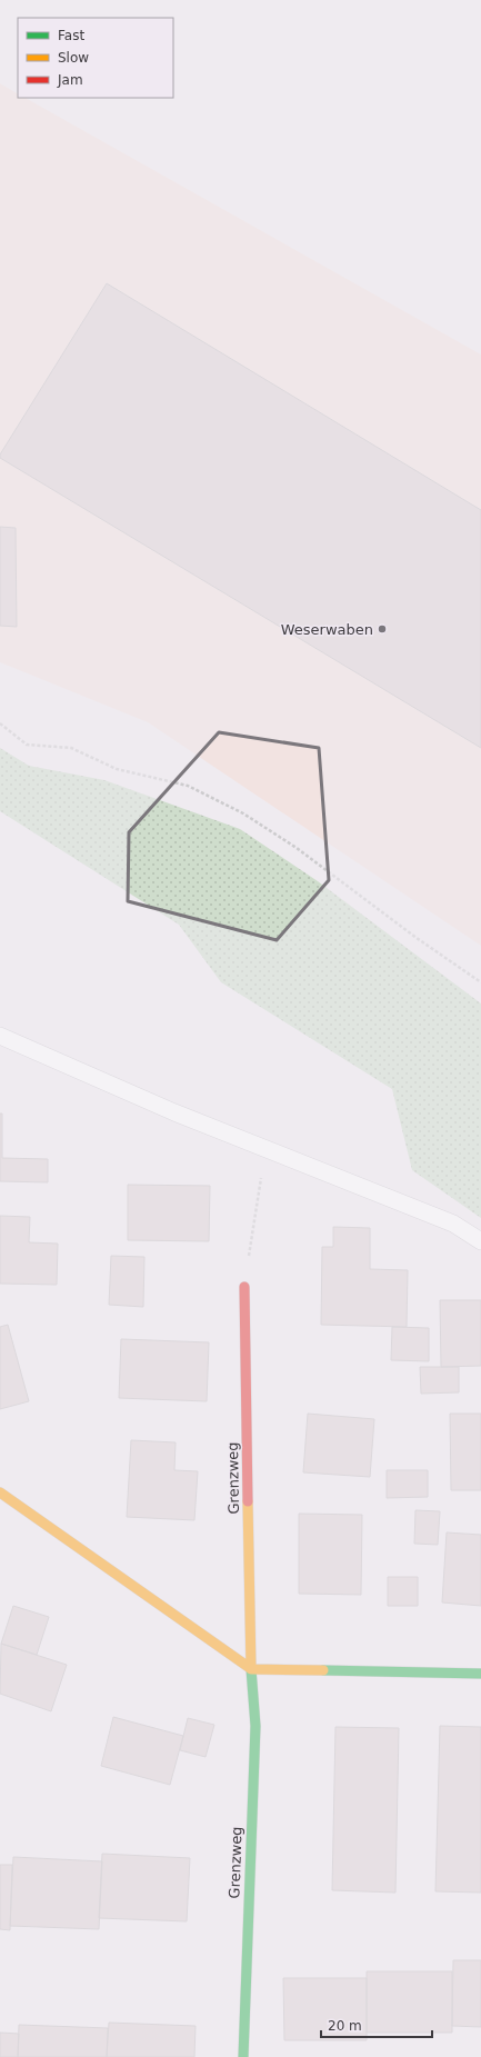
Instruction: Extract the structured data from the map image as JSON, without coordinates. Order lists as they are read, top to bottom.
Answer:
{
  "streets": {
    "street": ["Grenzweg"]
  },
  "places": ["Weserwaben"],
  "legend": ["Fast", "Slow", "Jam"],
  "scale_bar": "20 m"
}
